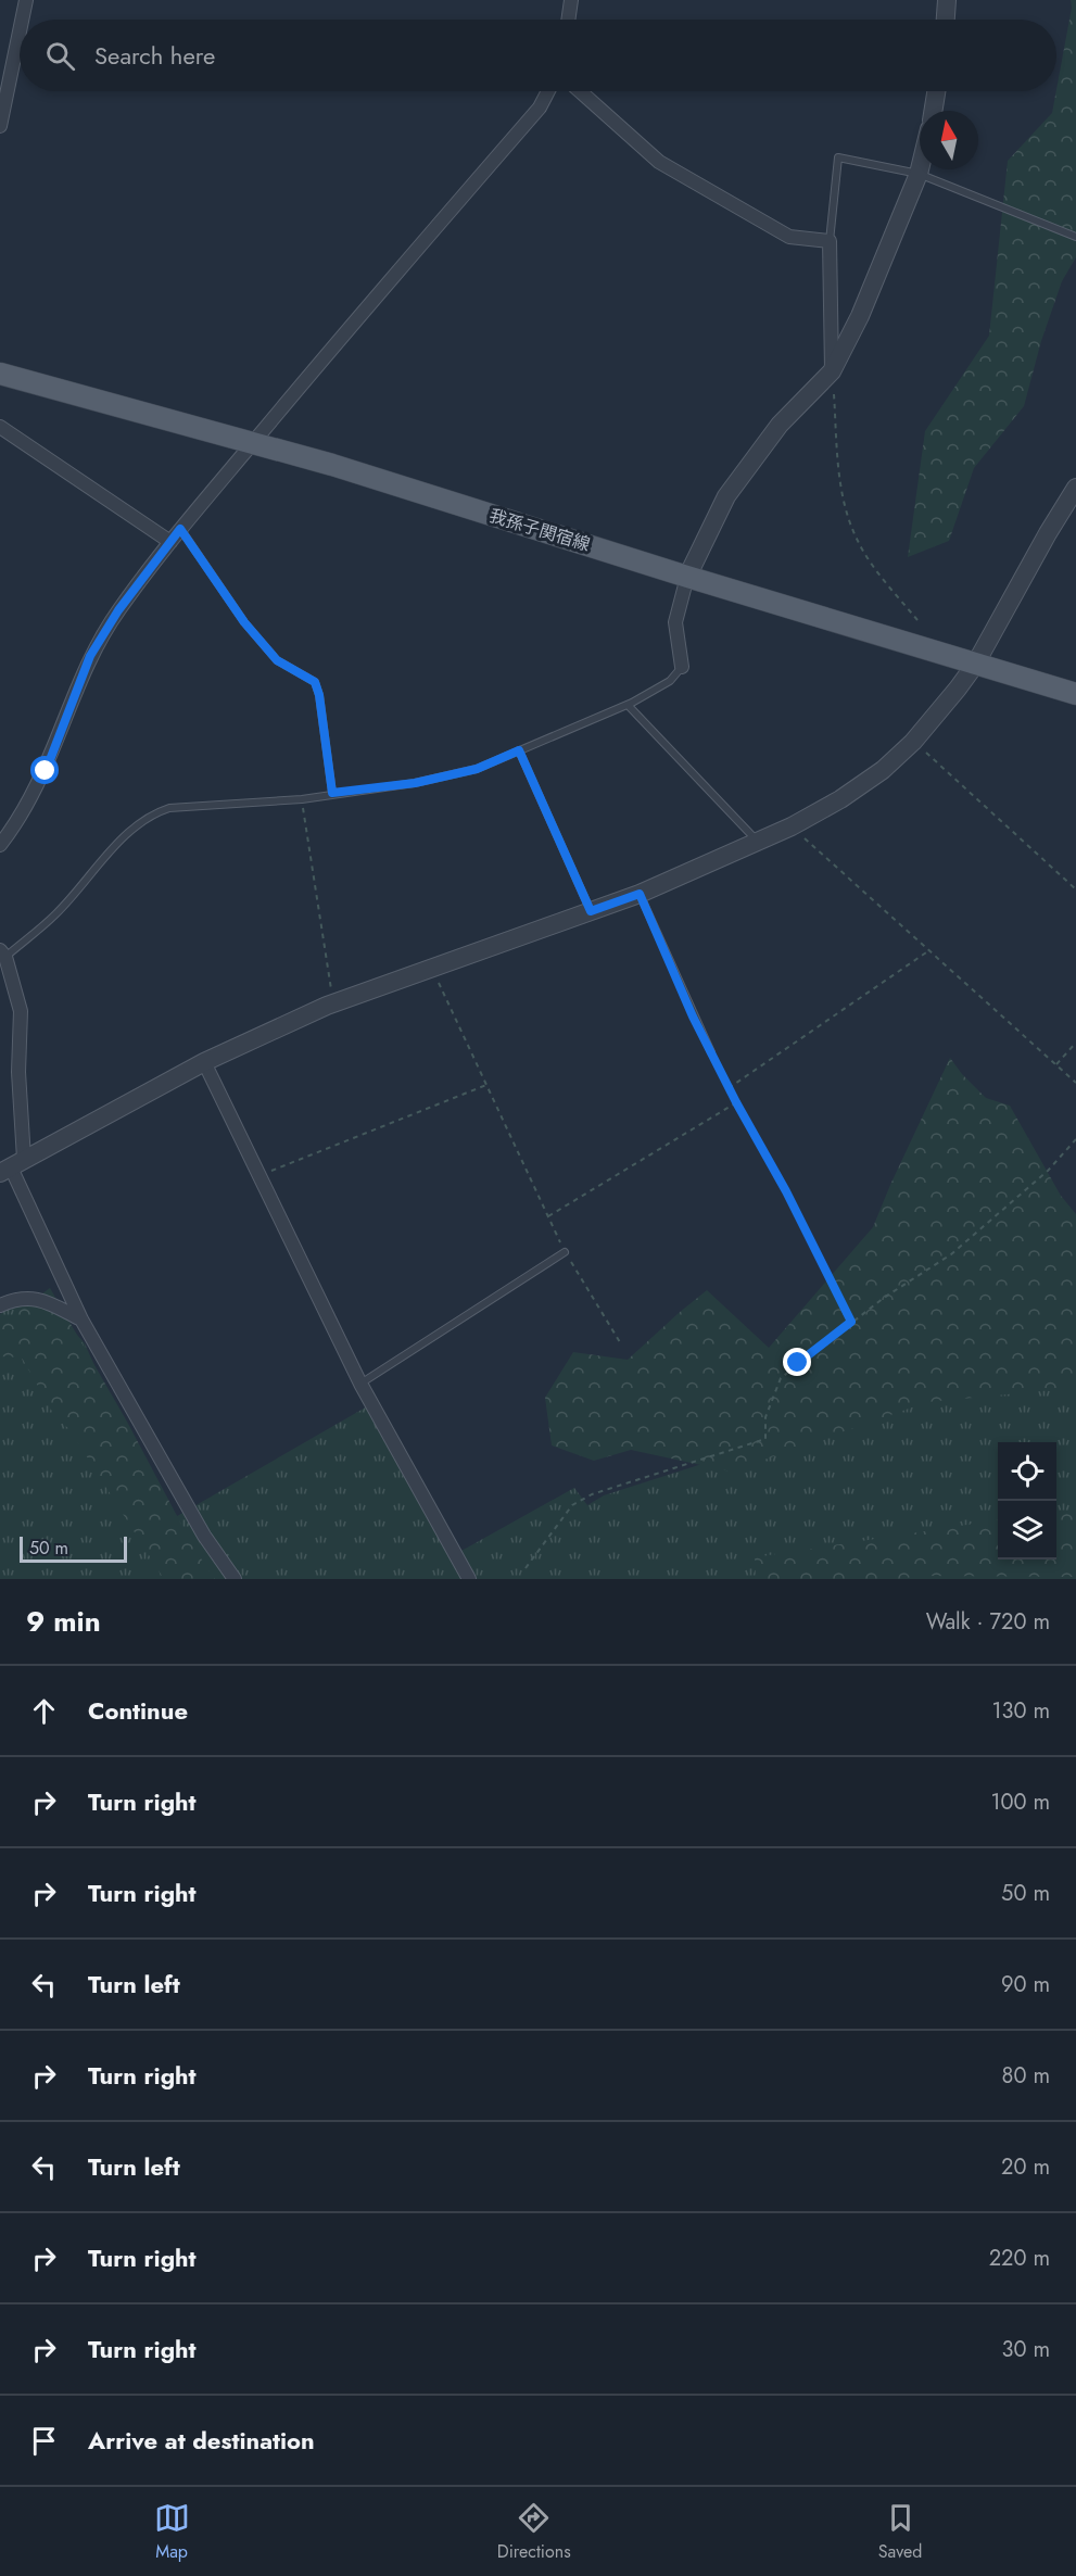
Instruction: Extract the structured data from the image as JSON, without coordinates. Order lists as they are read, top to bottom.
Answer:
{
  "streets": {
    "main road": ["我孫子関宿線"]
  },
  "scale_bar": "50 m",
  "north": "top",
  "page": {
    "search": "Search here",
    "scale": "50 m",
    "heading": ["9 min", "Walk · 720 m"],
    "list": [
      ["Continue", "130 m"],
      ["Turn right", "100 m"],
      ["Turn right", "50 m"],
      ["Turn left", "90 m"],
      ["Turn right", "80 m"],
      ["Turn left", "20 m"],
      ["Turn right", "220 m"],
      ["Turn right", "30 m"],
      "Arrive at destination"
    ],
    "nav": ["Map", "Directions", "Saved"]
  }
}
